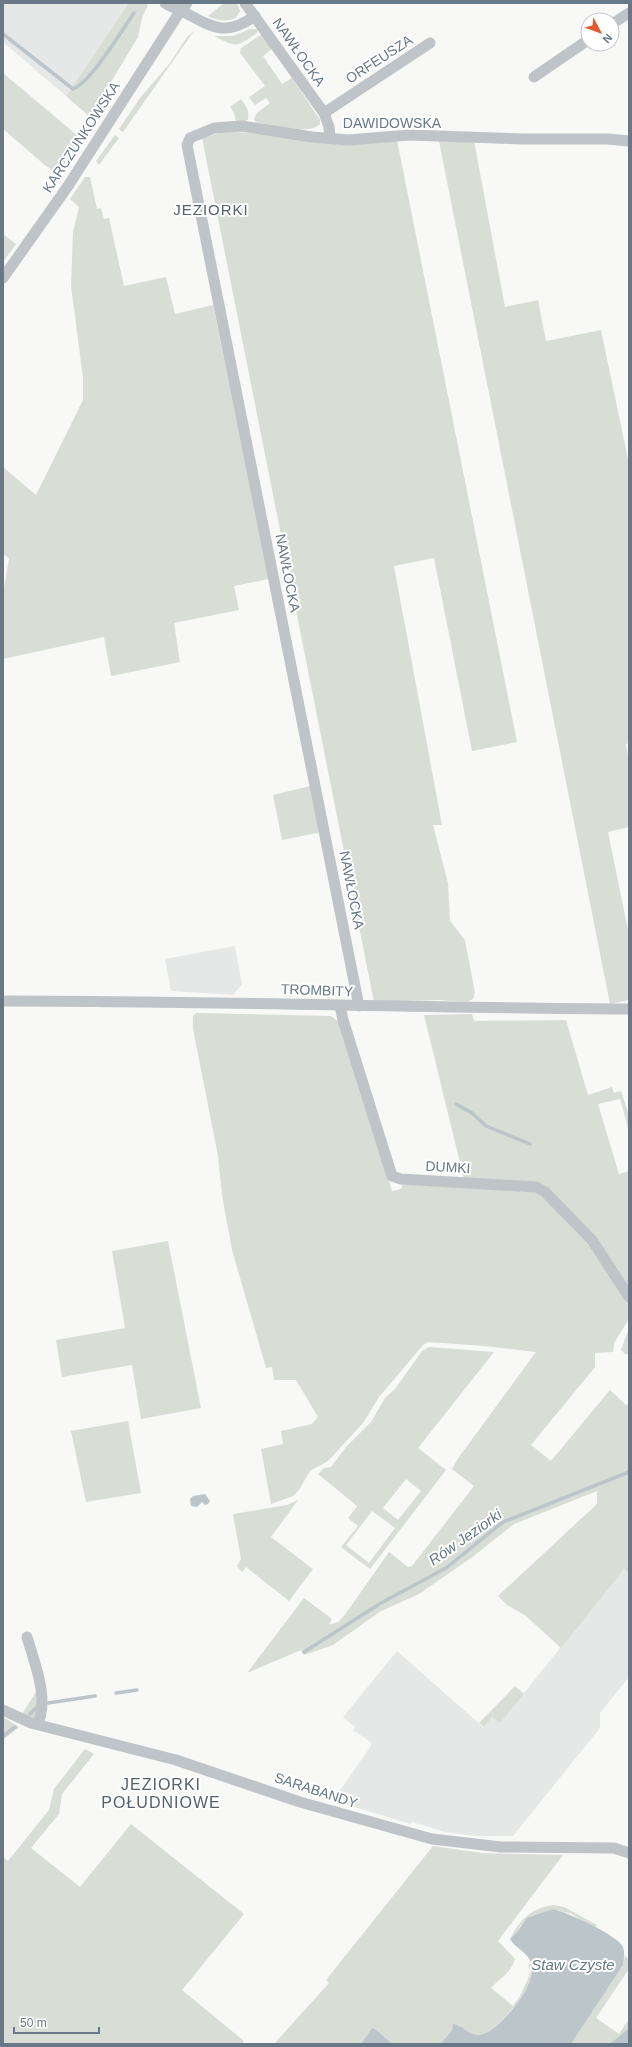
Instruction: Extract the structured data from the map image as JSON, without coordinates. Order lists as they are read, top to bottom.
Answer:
{
  "streets": {
    "street": [
      "NAWŁOCKA",
      "ORFEUSZA",
      "DAWIDOWSKA",
      "KARCZUNKOWSKA",
      "TROMBITY",
      "DUMKI",
      "SARABANDY"
    ]
  },
  "crossings": [
    ["NAWŁOCKA", "ORFEUSZA"],
    ["NAWŁOCKA", "DAWIDOWSKA"],
    ["NAWŁOCKA", "KARCZUNKOWSKA"],
    ["NAWŁOCKA", "TROMBITY"],
    ["TROMBITY", "DUMKI"]
  ],
  "districts": ["JEZIORKI", "JEZIORKI POŁUDNIOWE"],
  "water": ["Rów Jeziorki", "Staw Czyste"],
  "scale_bar": "50 m",
  "north": "bottom right"
}
